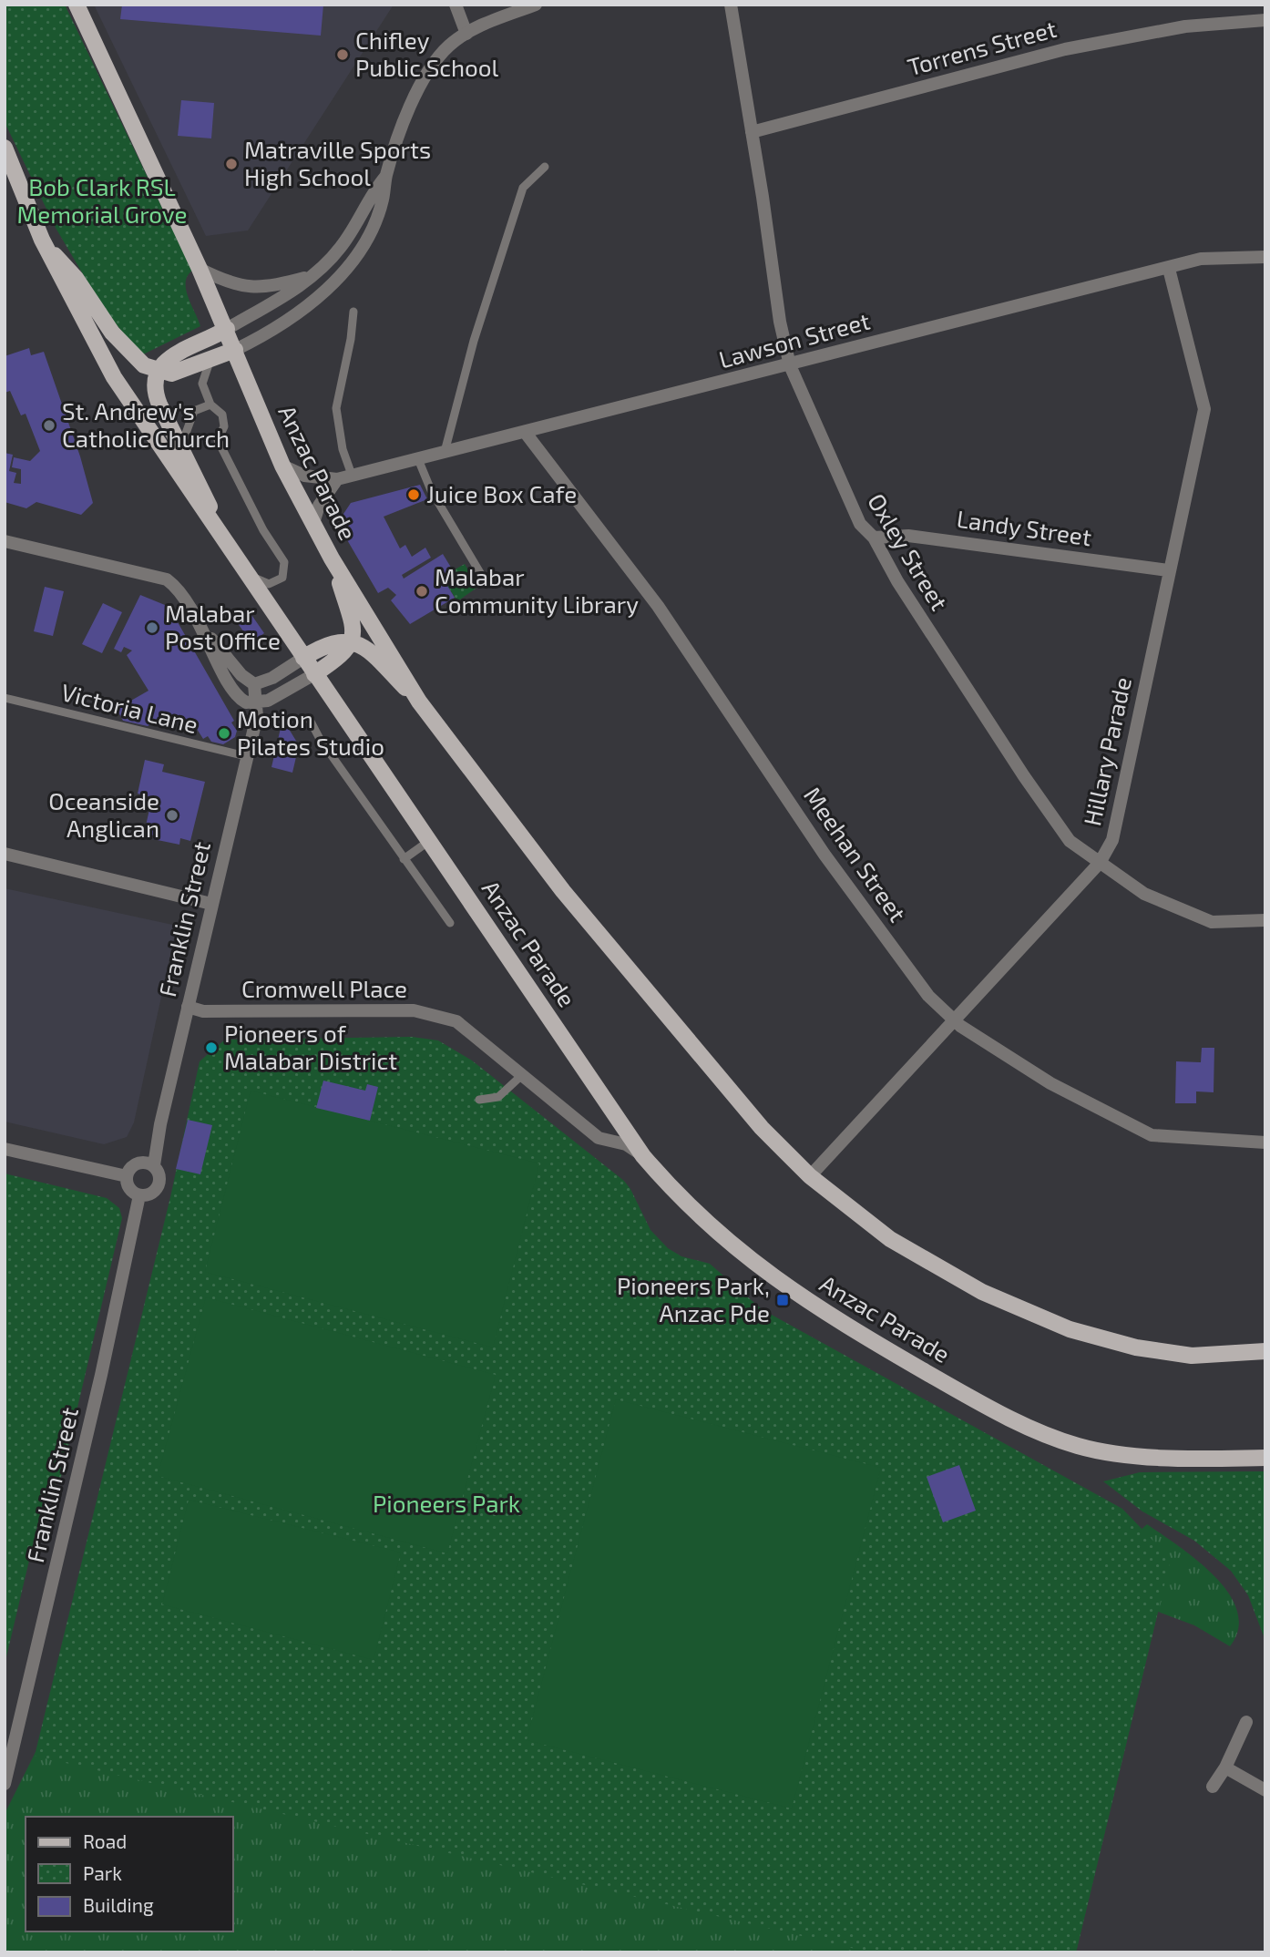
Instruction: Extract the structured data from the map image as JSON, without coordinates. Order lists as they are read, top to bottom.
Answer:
{
  "streets": {
    "main road": ["Anzac Parade"],
    "street": [
      "Torrens Street",
      "Lawson Street",
      "Landy Street",
      "Oxley Street",
      "Hillary Parade",
      "Meehan Street",
      "Franklin Street",
      "Cromwell Place"
    ],
    "lane": ["Victoria Lane"]
  },
  "crossings": [
    ["Torrens Street", "Oxley Street"],
    ["Lawson Street", "Anzac Parade"],
    ["Lawson Street", "Oxley Street"],
    ["Lawson Street", "Hillary Parade"],
    ["Lawson Street", "Meehan Street"],
    ["Anzac Parade", "Hillary Parade"],
    ["Anzac Parade", "Cromwell Place"],
    ["Landy Street", "Oxley Street"],
    ["Landy Street", "Hillary Parade"],
    ["Oxley Street", "Hillary Parade"],
    ["Victoria Lane", "Franklin Street"],
    ["Hillary Parade", "Meehan Street"],
    ["Franklin Street", "Cromwell Place"]
  ],
  "parks": ["Bob Clark RSL Memorial Grove", "Pioneers Park"],
  "places": {
    "other": [
      "Chifley Public School",
      "Matraville Sports High School",
      "St. Andrew's Catholic Church",
      "Juice Box Cafe",
      "Malabar Community Library",
      "Malabar Post Office",
      "Motion Pilates Studio",
      "Oceanside Anglican",
      "Pioneers of Malabar District"
    ],
    "transit": ["Pioneers Park, Anzac Pde"]
  },
  "legend": ["Road", "Park", "Building"]
}
